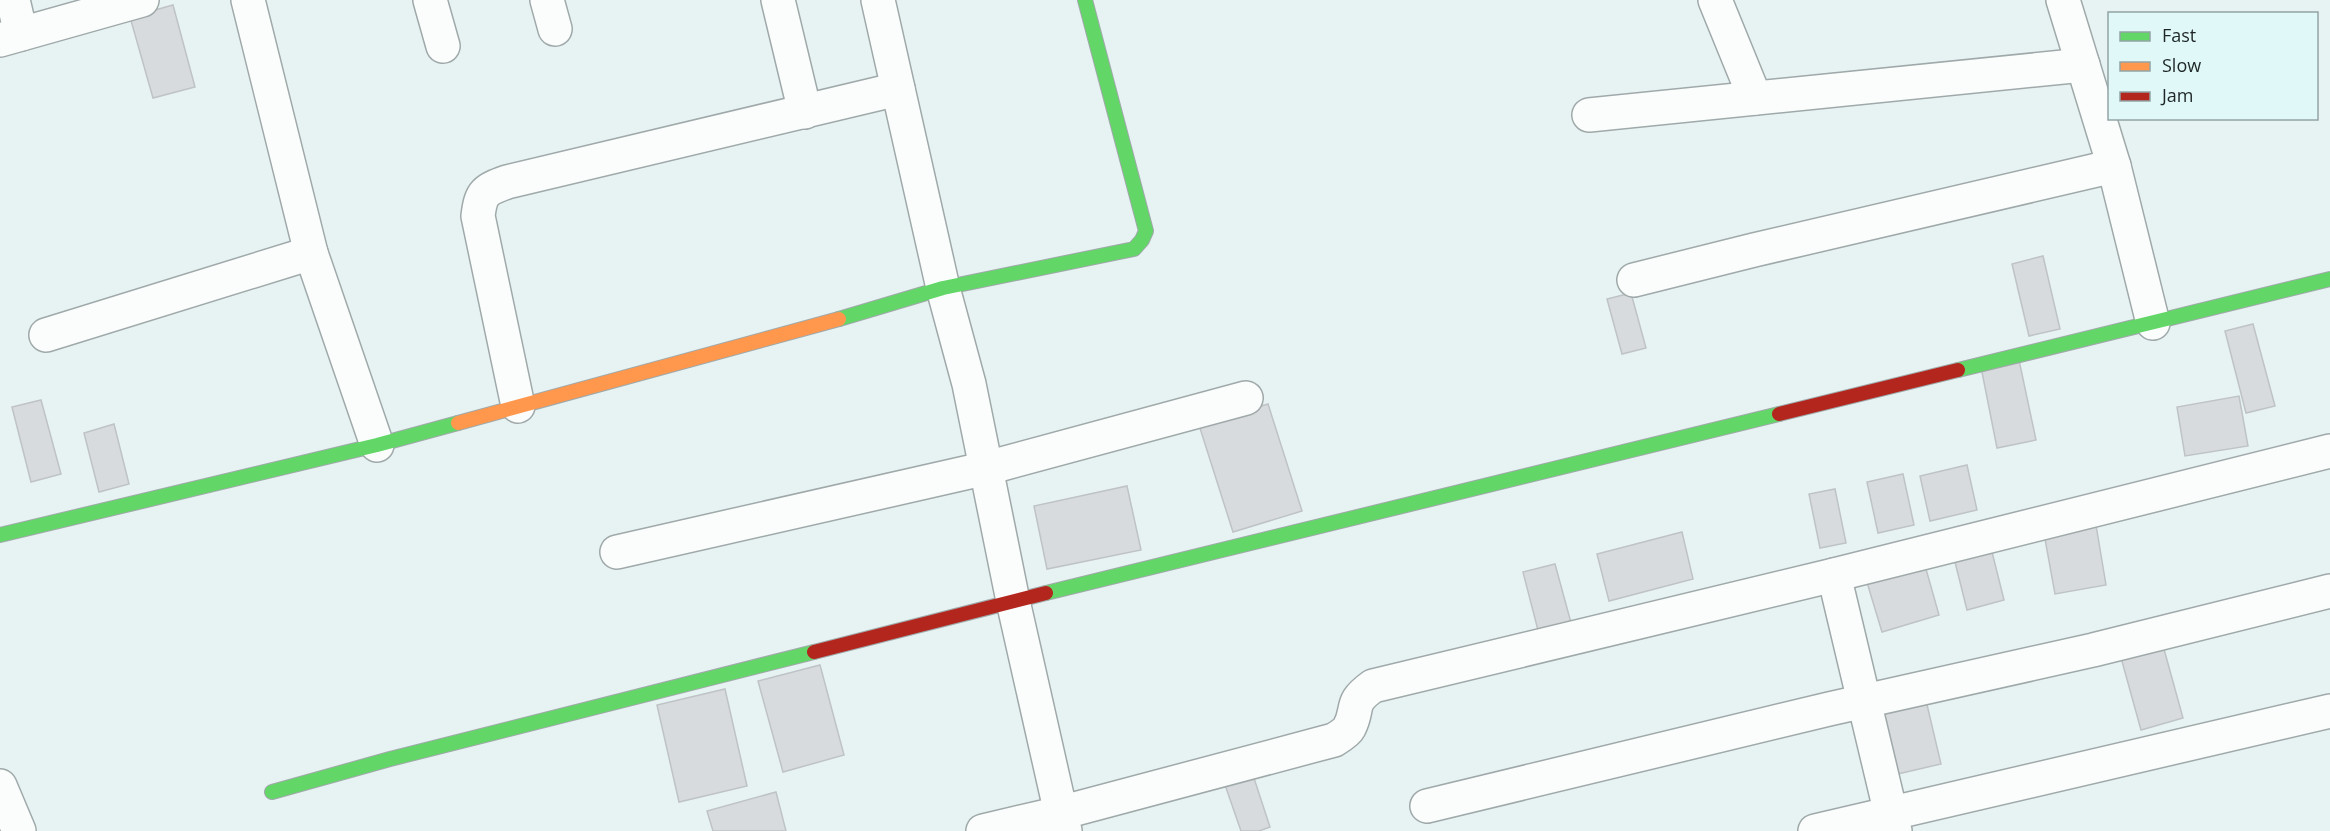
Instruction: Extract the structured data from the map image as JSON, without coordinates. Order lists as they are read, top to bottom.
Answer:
{
  "legend": ["Fast", "Slow", "Jam"]
}
